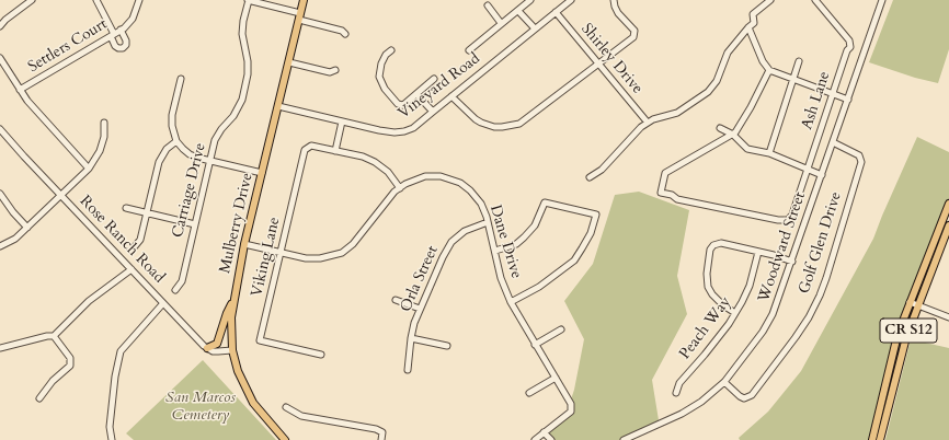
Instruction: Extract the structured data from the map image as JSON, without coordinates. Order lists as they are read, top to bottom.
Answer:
{
  "streets": {
    "main road": ["Mulberry Drive", "CR S12"],
    "street": [
      "Settlers Court",
      "Shirley Drive",
      "Vineyard Road",
      "Ash Lane",
      "Carriage Drive",
      "Rose Ranch Road",
      "Dane Drive",
      "Golf Glen Drive",
      "Woodward Street",
      "Viking Lane",
      "Orla Street",
      "Peach Way"
    ]
  },
  "crossings": [
    ["Shirley Drive", "Vineyard Road"],
    ["Vineyard Road", "Mulberry Drive"],
    ["Mulberry Drive", "Dane Drive"],
    ["Dane Drive", "Viking Lane"],
    ["Dane Drive", "Orla Street"],
    ["Golf Glen Drive", "Woodward Street"]
  ],
  "parks": ["San Marcos Cemetery"]
}
